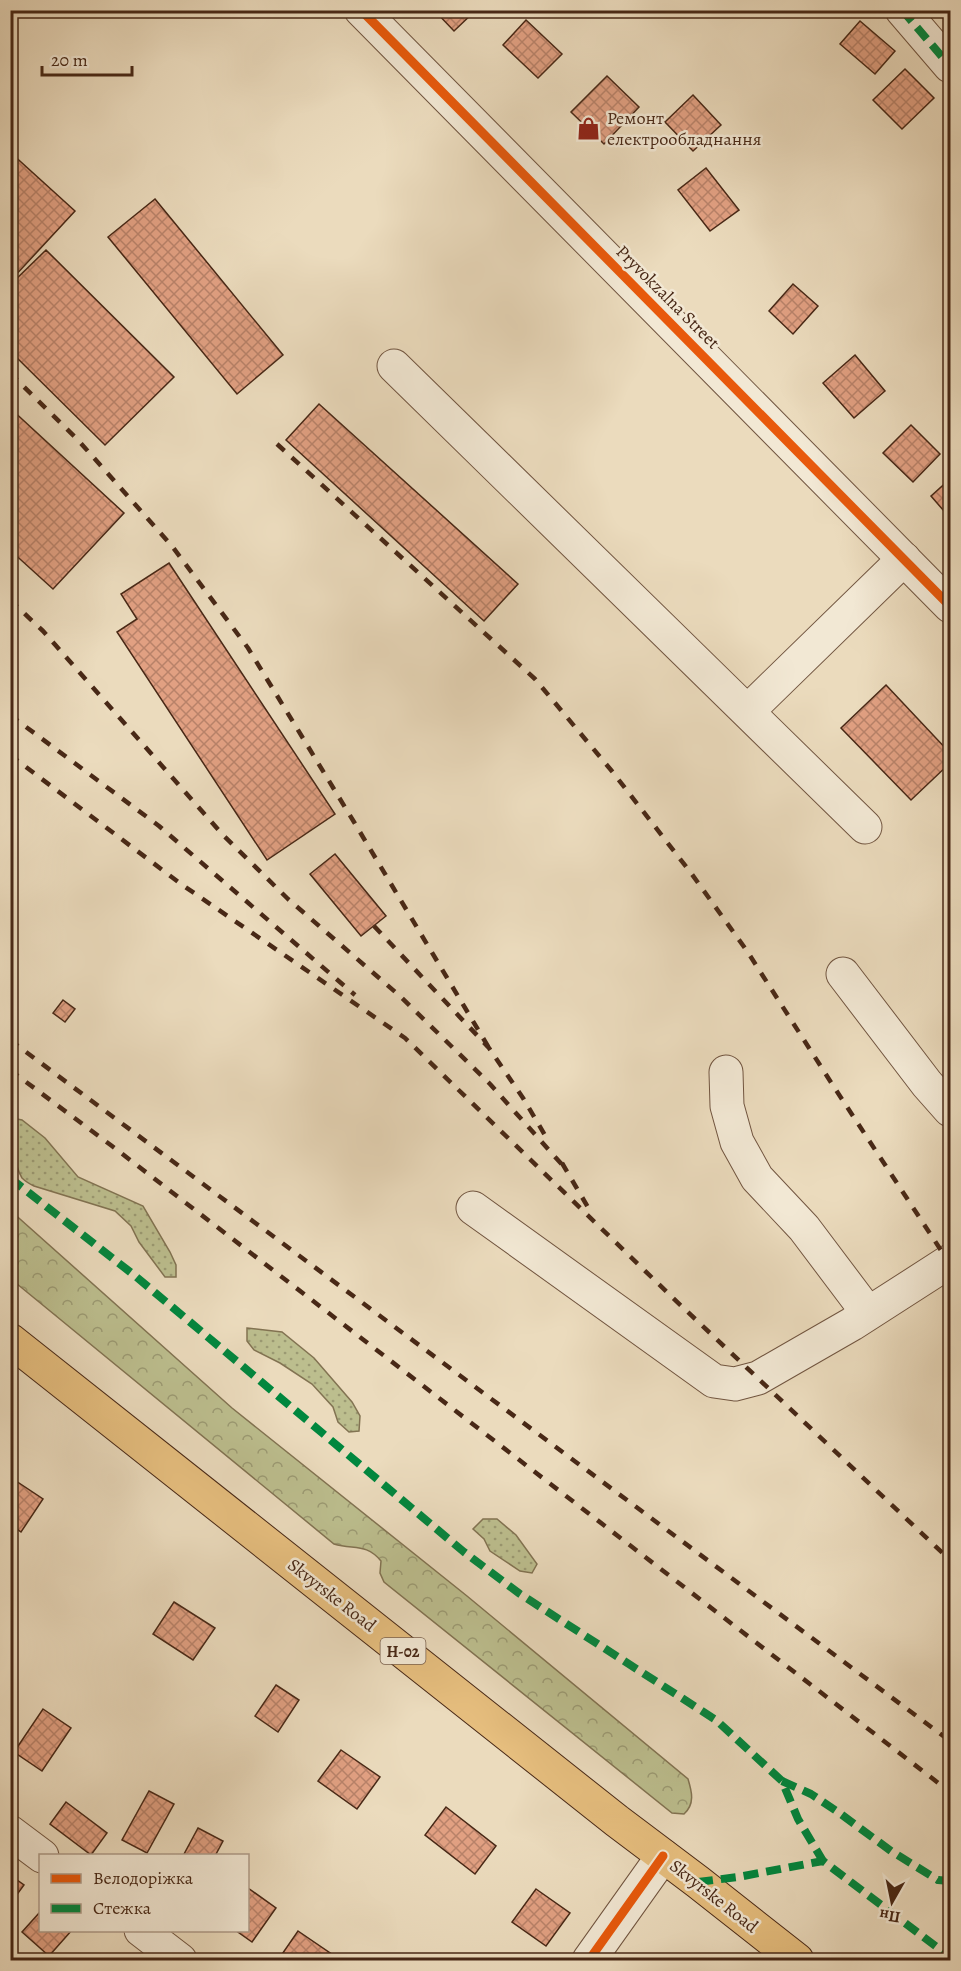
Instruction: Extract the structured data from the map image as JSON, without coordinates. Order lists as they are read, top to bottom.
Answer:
{
  "streets": {
    "main road": ["Skvyrske Road", "Н-02"],
    "street": ["Pryvokzalna Street"]
  },
  "places": {
    "shop": ["Ремонт електрообладнання"]
  },
  "legend": ["Велодоріжка", "Стежка"],
  "scale_bar": "20 m",
  "north": "bottom"
}
